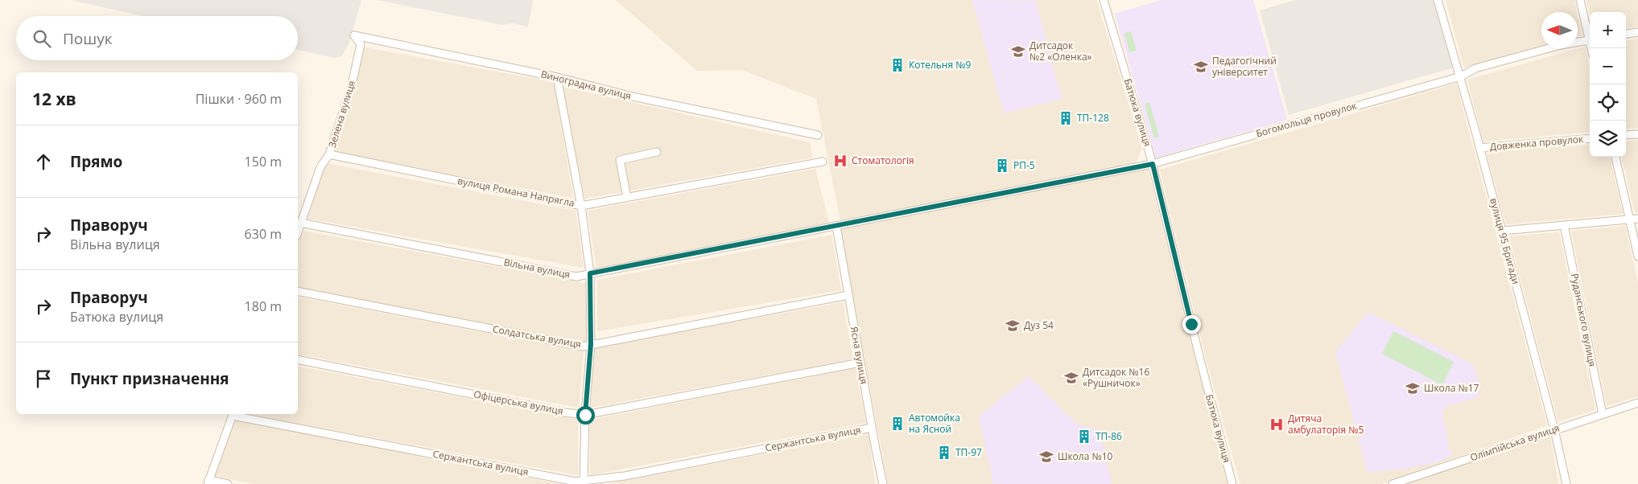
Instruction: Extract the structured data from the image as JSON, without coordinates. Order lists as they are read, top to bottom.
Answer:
{
  "streets": {
    "street": [
      "Виноградна вулиця",
      "Батюка вулиця",
      "Зелена вулиця",
      "Богомольця провулок",
      "Довженка провулок",
      "вулиця Романа Напрягла",
      "вулиця 95 Бригади",
      "Вільна вулиця",
      "Руданського вулиця",
      "Солдатська вулиця",
      "Ясна вулиця",
      "Офіцерська вулиця",
      "Сержантська вулиця",
      "Олімпійська вулиця"
    ]
  },
  "crossings": [
    ["Виноградна вулиця", "Зелена вулиця"],
    ["Батюка вулиця", "Богомольця провулок"],
    ["Батюка вулиця", "Вільна вулиця"],
    ["Зелена вулиця", "вулиця Романа Напрягла"],
    ["Зелена вулиця", "Вільна вулиця"],
    ["Богомольця провулок", "вулиця 95 Бригади"],
    ["Богомольця провулок", "Вільна вулиця"],
    ["Довженка провулок", "вулиця 95 Бригади"],
    ["вулиця 95 Бригади", "Олімпійська вулиця"],
    ["Вільна вулиця", "Ясна вулиця"],
    ["Руданського вулиця", "Олімпійська вулиця"],
    ["Солдатська вулиця", "Ясна вулиця"],
    ["Ясна вулиця", "Офіцерська вулиця"],
    ["Ясна вулиця", "Сержантська вулиця"]
  ],
  "places": {
    "school or university": [
      "Дитсадок №2 «Оленка»",
      "Педагогічний університет",
      "Дуз 54",
      "Дитсадок №16 «Рушничок»",
      "Школа №17",
      "Школа №10"
    ],
    "building": [
      "Котельня №9",
      "ТП-128",
      "РП-5",
      "Автомойка на Ясной",
      "ТП-86",
      "ТП-97"
    ],
    "hospital": ["Стоматологія", "Дитяча амбулаторія №5"]
  },
  "north": "left",
  "page": {
    "map_buttons": ["+", "−"],
    "search": "Пошук",
    "heading": ["12 хв", "Пішки · 960 m"],
    "list": [
      ["Прямо", "150 m"],
      ["Праворуч", "Вільна вулиця", "630 m"],
      ["Праворуч", "Батюка вулиця", "180 m"],
      "Пункт призначення"
    ]
  }
}
